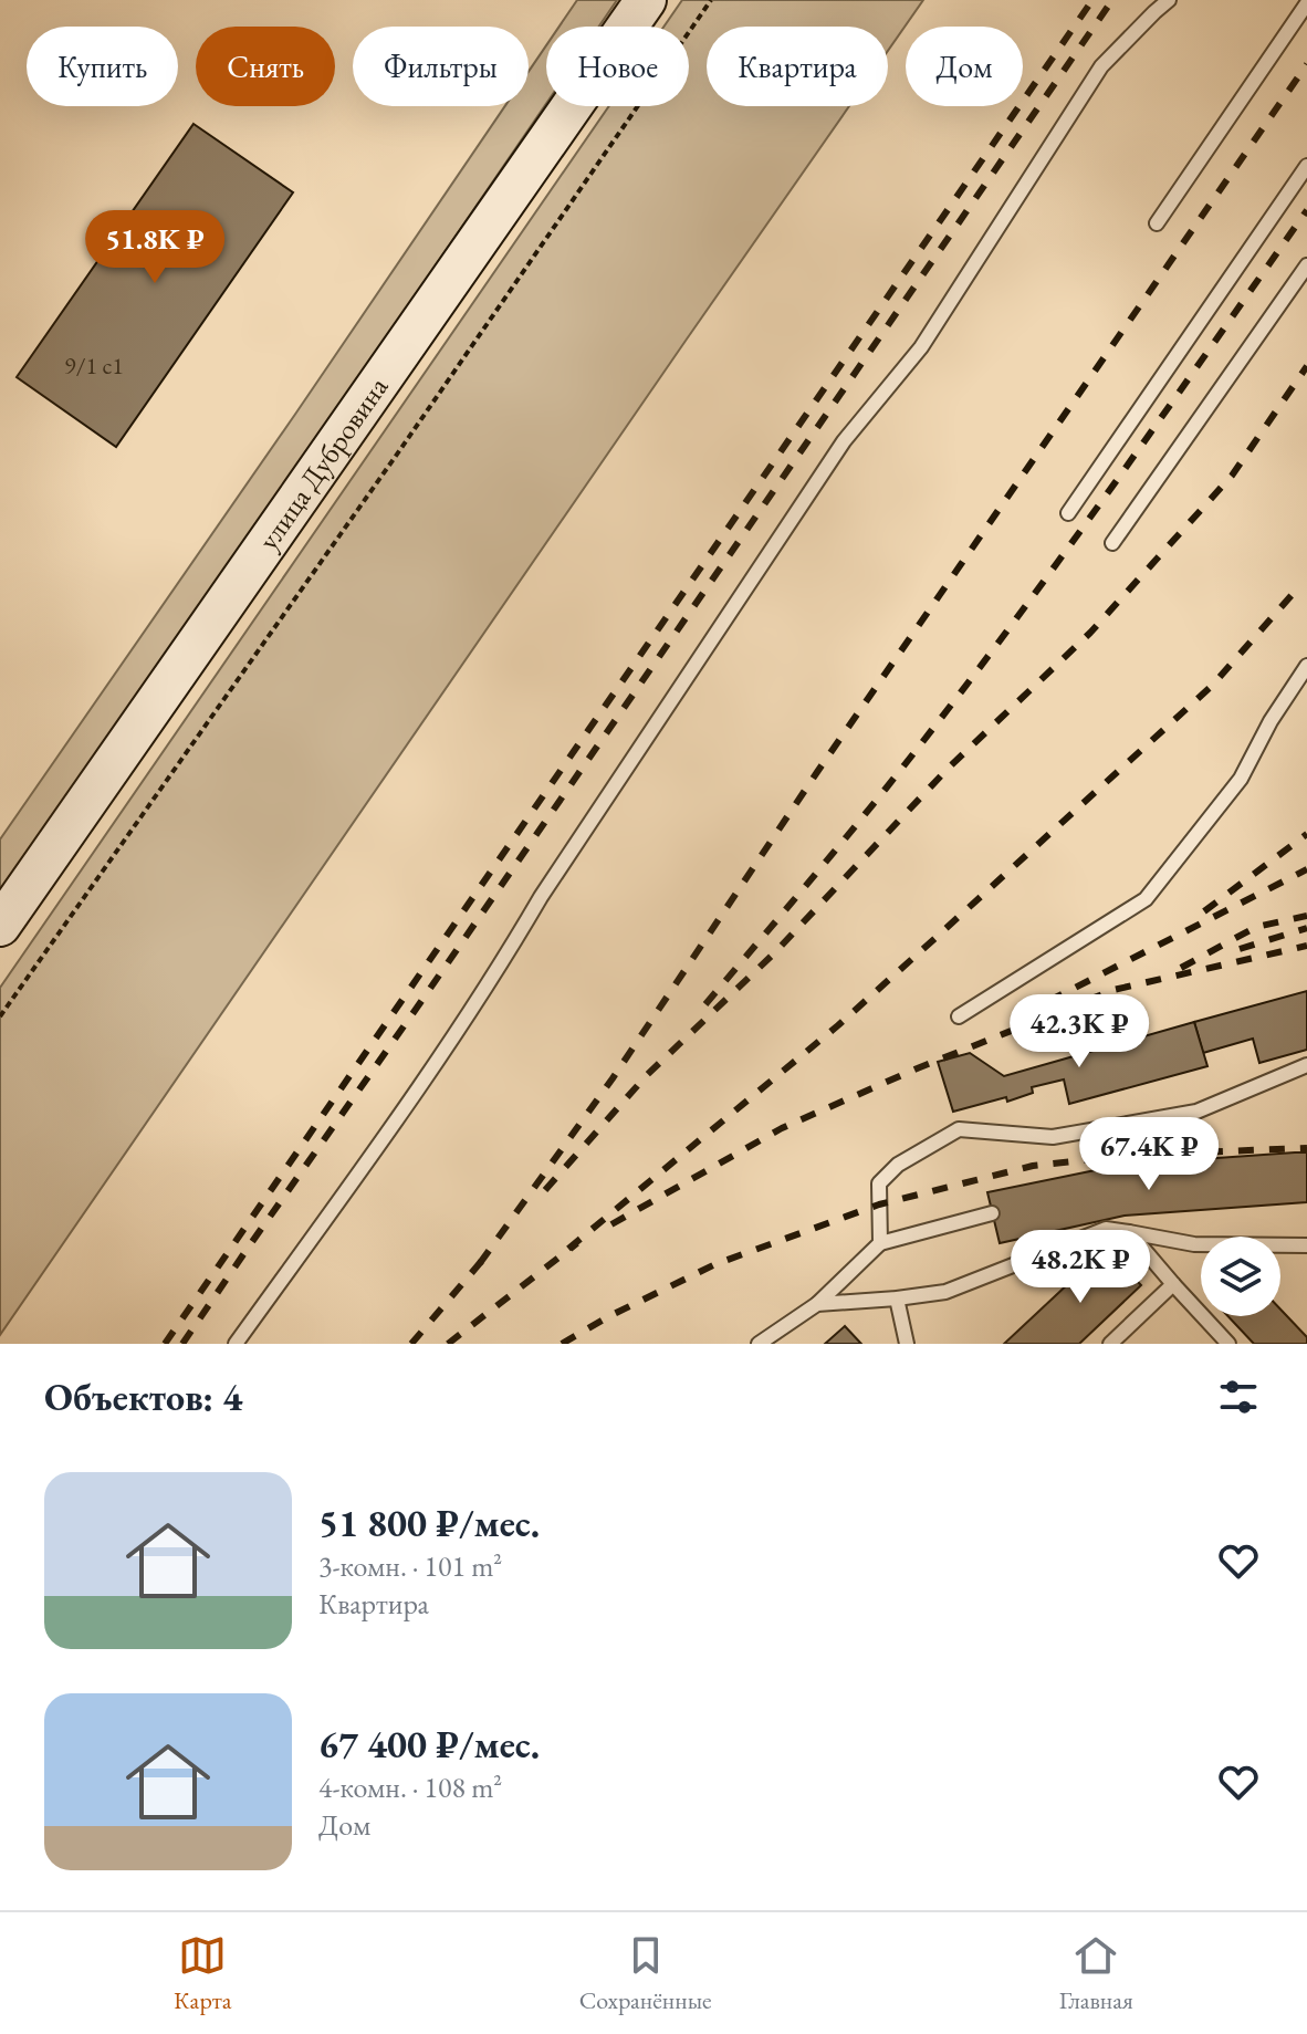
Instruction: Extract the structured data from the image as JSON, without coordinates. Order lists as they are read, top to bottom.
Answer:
{
  "streets": {
    "main road": ["улица Дубровина"]
  },
  "house_numbers": ["9/1 с1"],
  "page": {
    "chip": [
      "Купить",
      "Снять",
      "Фильтры",
      "Новое",
      "Квартира",
      "Дом"
    ],
    "price": [
      "51.8K ₽",
      "42.3K ₽",
      "67.4K ₽",
      "48.2K ₽"
    ],
    "heading": "Объектов: 4",
    "list": [
      {
        "name": "51 800 ₽/мес.",
        "note": "3-комн. · 101 m² · Квартира"
      },
      {
        "name": "67 400 ₽/мес.",
        "note": "4-комн. · 108 m² · Дом"
      }
    ],
    "tabs": ["Карта", "Сохранённые", "Главная"]
  }
}
